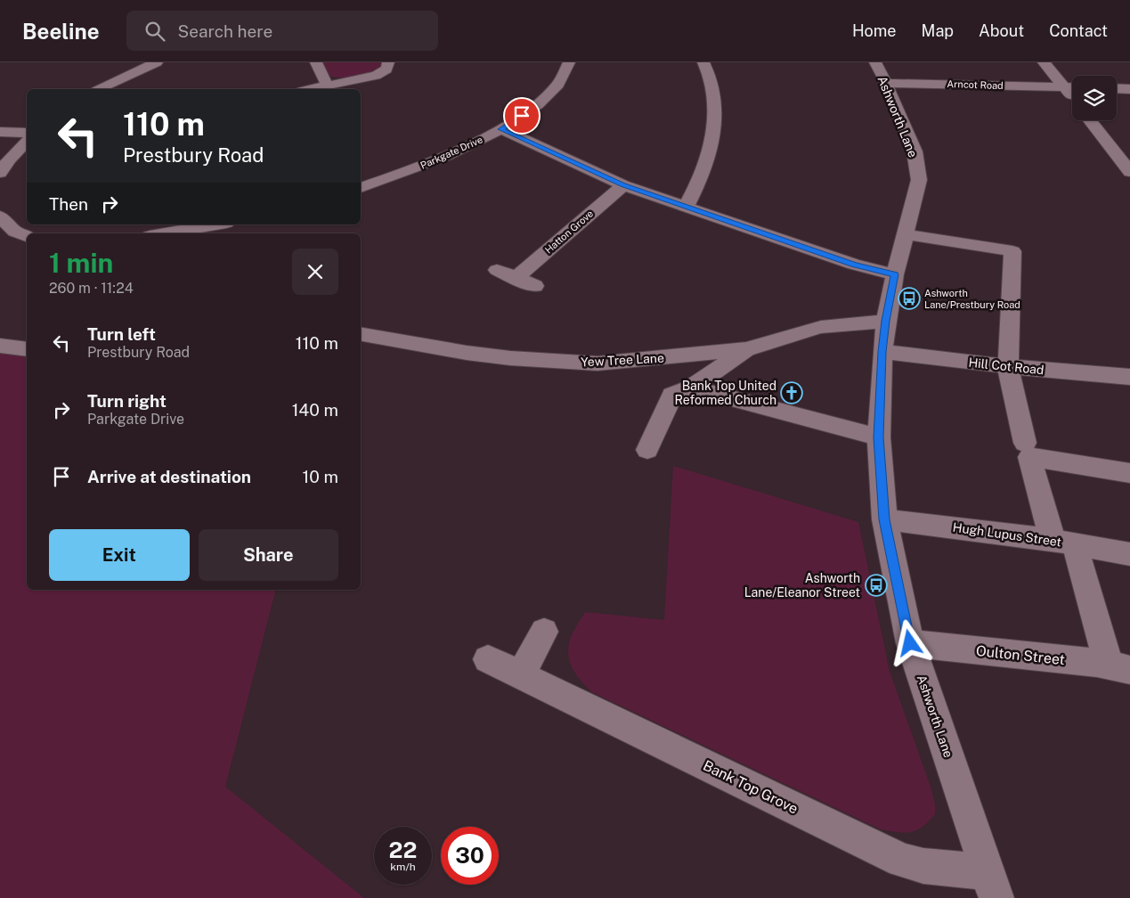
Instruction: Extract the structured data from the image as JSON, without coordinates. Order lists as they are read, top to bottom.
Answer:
{
  "streets": {
    "street": [
      "Arncot Road",
      "Ashworth Lane",
      "Parkgate Drive",
      "Hatton Grove",
      "Yew Tree Lane",
      "Hill Cot Road",
      "Hugh Lupus Street",
      "Oulton Street",
      "Bank Top Grove"
    ]
  },
  "crossings": [
    ["Arncot Road", "Ashworth Lane"],
    ["Ashworth Lane", "Yew Tree Lane"],
    ["Ashworth Lane", "Hill Cot Road"],
    ["Ashworth Lane", "Hugh Lupus Street"],
    ["Ashworth Lane", "Oulton Street"],
    ["Ashworth Lane", "Bank Top Grove"]
  ],
  "places": {
    "bus stop": ["Ashworth Lane/Prestbury Road", "Ashworth Lane/Eleanor Street"],
    "church": ["Bank Top United Reformed Church"]
  },
  "page": {
    "header": "Beeline",
    "search": "Search here",
    "nav": [
      "Home",
      "Map",
      "About",
      "Contact"
    ],
    "turn": ["110 m", "Prestbury Road"],
    "then": "Then",
    "heading": ["1 min", "260 m · 11:24"],
    "list": [
      {
        "name": "Turn left",
        "note": "Prestbury Road",
        "value": "110 m"
      },
      {
        "name": "Turn right",
        "note": "Parkgate Drive",
        "value": "140 m"
      },
      {
        "name": "Arrive at destination",
        "value": "10 m"
      }
    ],
    "buttons": ["Exit", "Share"],
    "speed": "22 km/h",
    "limit": "30"
  }
}
